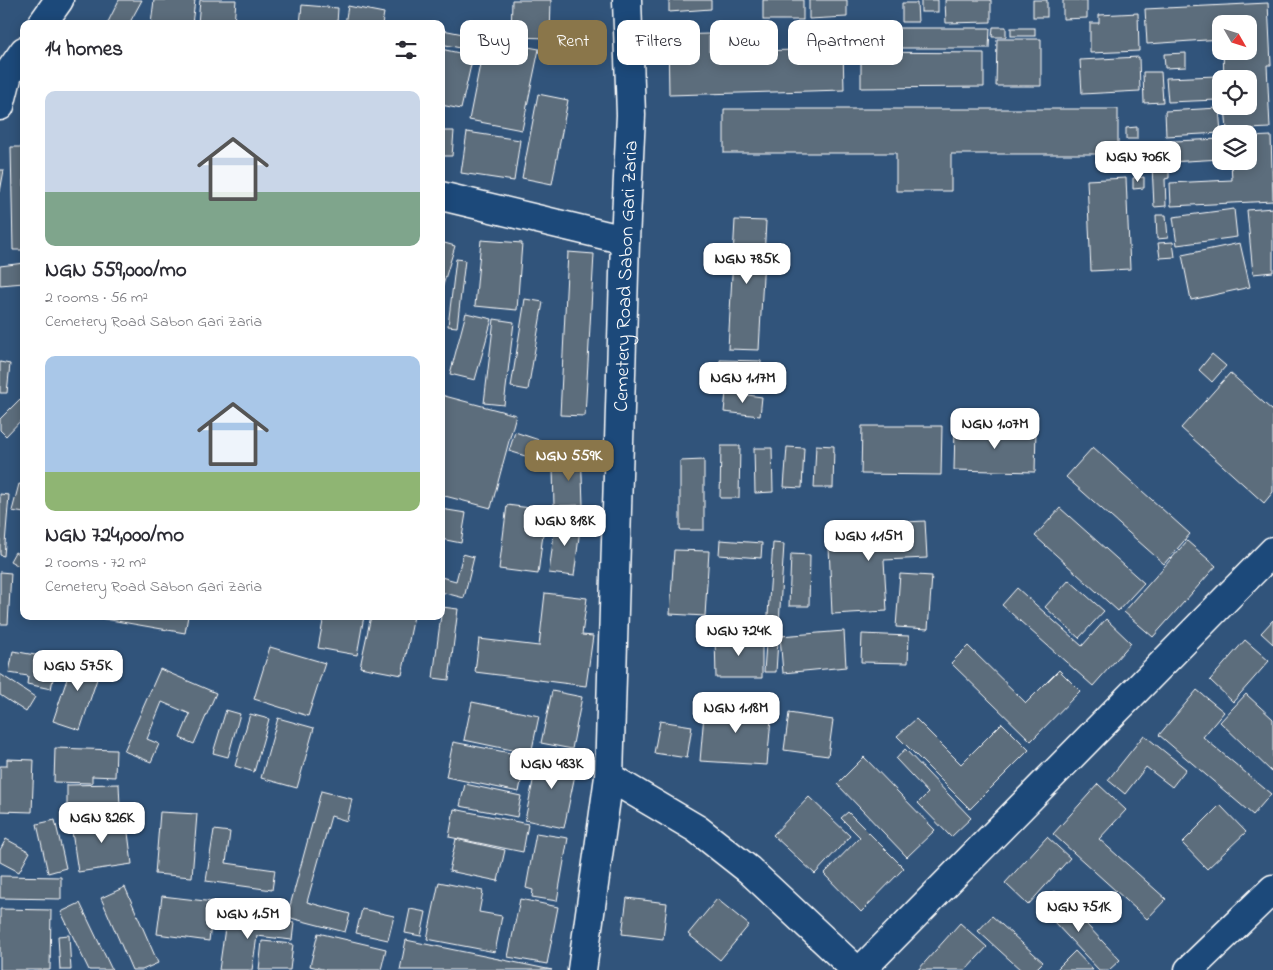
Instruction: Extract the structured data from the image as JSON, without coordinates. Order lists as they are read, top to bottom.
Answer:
{
  "streets": {
    "street": ["Cemetery Road Sabon Gari Zaria"]
  },
  "north": "bottom right",
  "page": {
    "chip": [
      "Buy",
      "Rent",
      "Filters",
      "New",
      "Apartment"
    ],
    "heading": "14 homes",
    "list": [
      {
        "name": "NGN 559,000/mo",
        "note": "2 rooms · 56 m² · Cemetery Road Sabon Gari Zaria"
      },
      {
        "name": "NGN 724,000/mo",
        "note": "2 rooms · 72 m² · Cemetery Road Sabon Gari Zaria"
      }
    ],
    "price": [
      "NGN 706K",
      "NGN 785K",
      "NGN 1.17M",
      "NGN 1.07M",
      "NGN 559K",
      "NGN 818K",
      "NGN 1.15M",
      "NGN 724K",
      "NGN 575K",
      "NGN 1.18M",
      "NGN 483K",
      "NGN 826K",
      "NGN 751K",
      "NGN 1.5M"
    ]
  }
}
